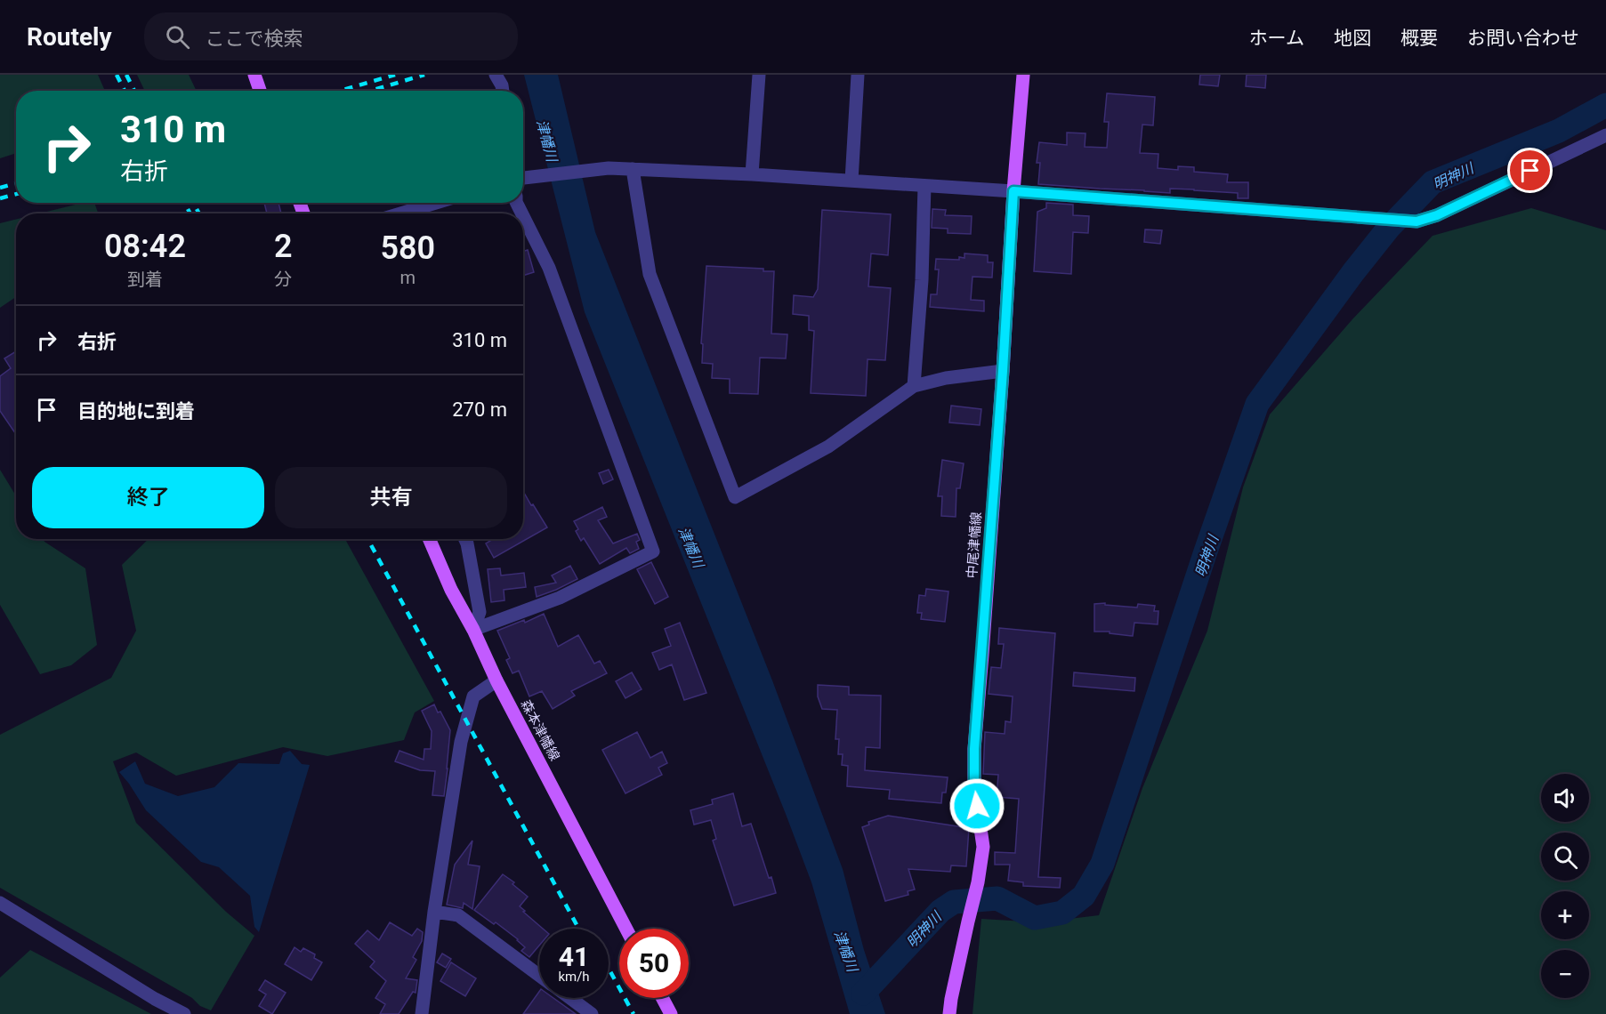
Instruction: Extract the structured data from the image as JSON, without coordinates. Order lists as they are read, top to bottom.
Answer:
{
  "streets": {
    "main road": ["中尾津幡線", "森本津幡線"]
  },
  "water": ["津幡川", "明神川"],
  "page": {
    "header": "Routely",
    "search": "ここで検索",
    "nav": [
      "ホーム",
      "地図",
      "概要",
      "お問い合わせ"
    ],
    "turn": ["310 m", "右折"],
    "eta": [
      "08:42",
      "到着",
      "2",
      "分",
      "580",
      "m"
    ],
    "list": [
      {
        "name": "右折",
        "value": "310 m"
      },
      {
        "name": "目的地に到着",
        "value": "270 m"
      }
    ],
    "buttons": ["終了", "共有"],
    "map_buttons": ["+", "−"],
    "speed": "41 km/h",
    "limit": "50"
  }
}
